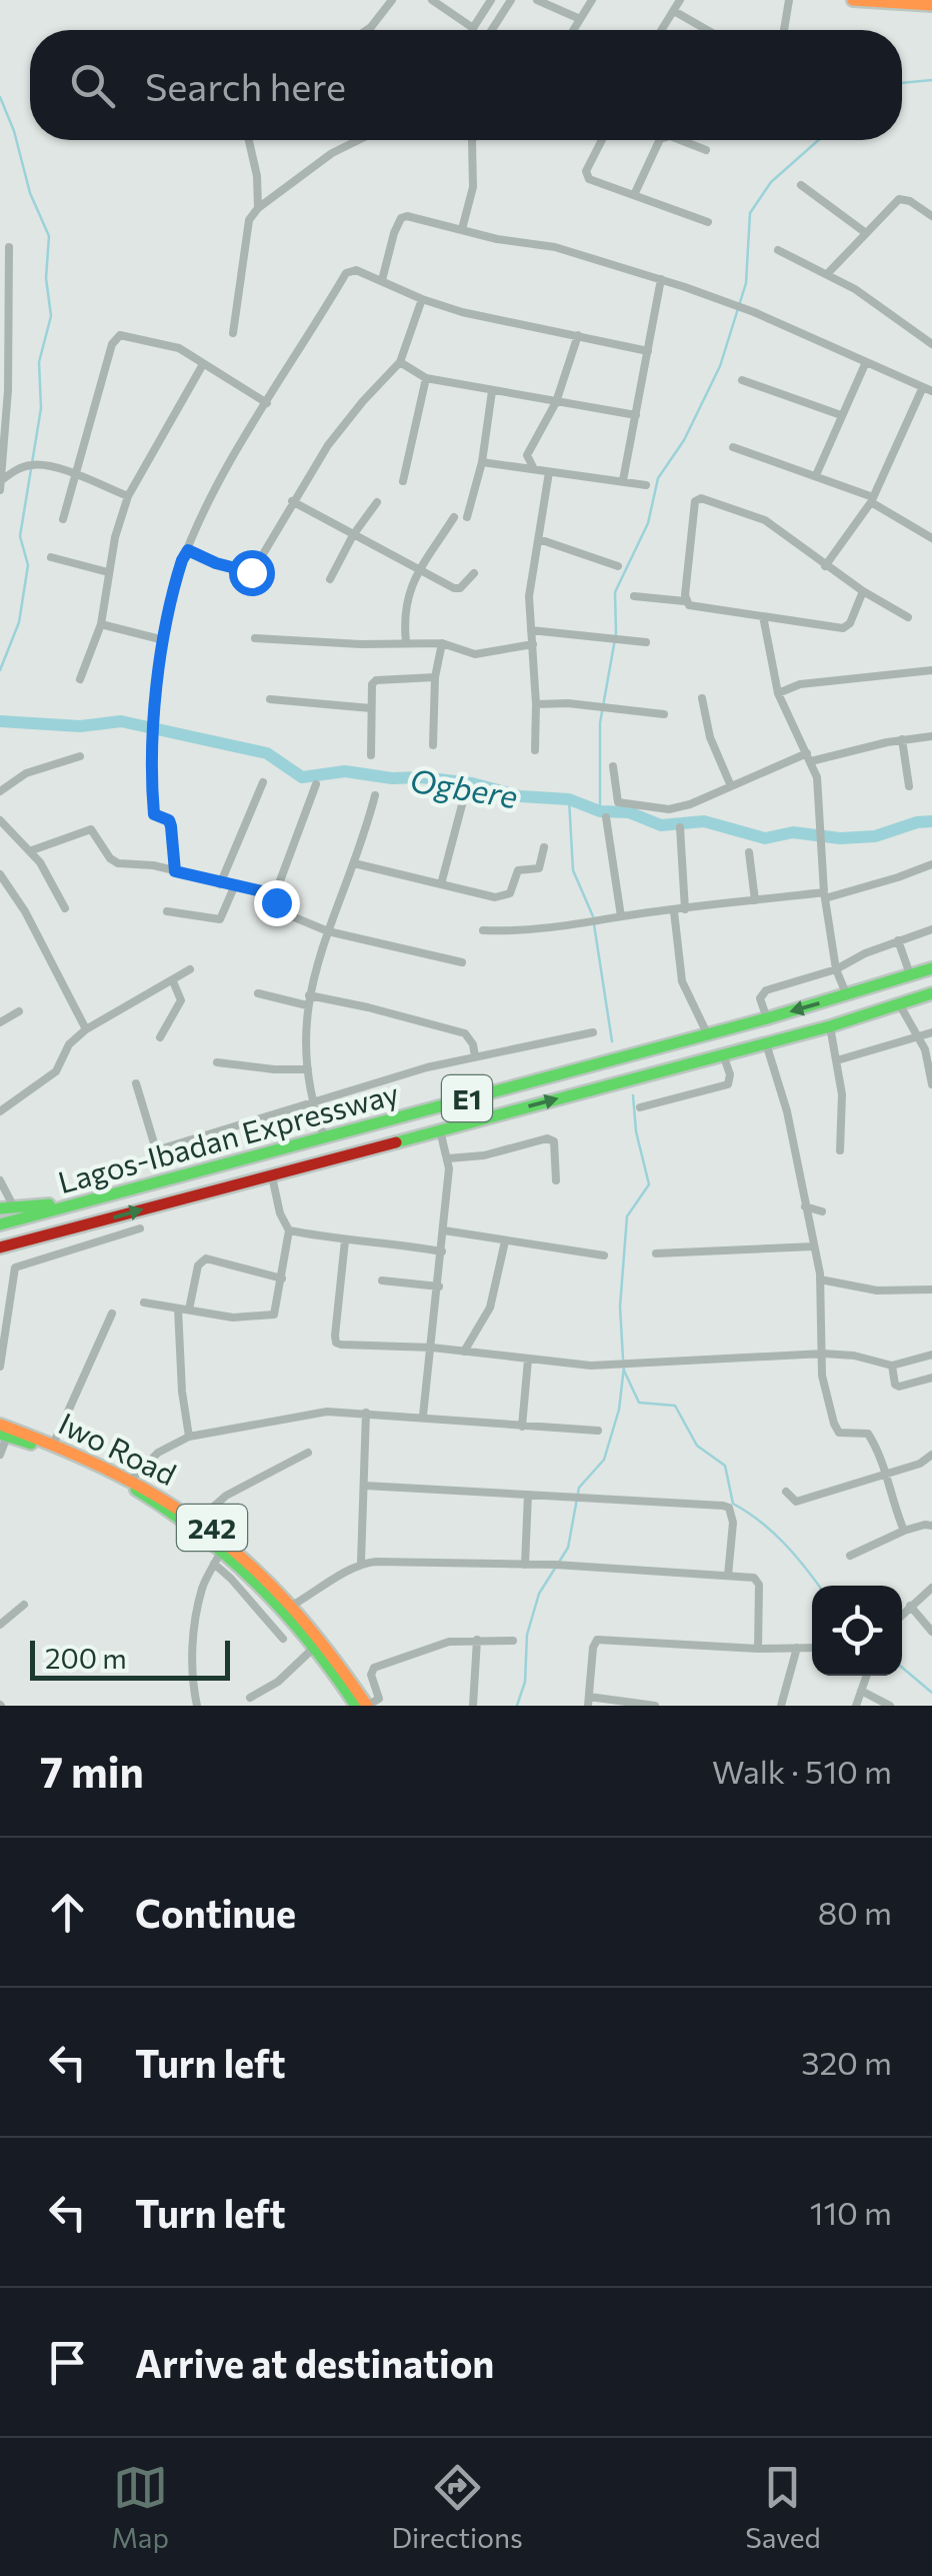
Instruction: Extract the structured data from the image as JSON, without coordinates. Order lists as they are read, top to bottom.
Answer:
{
  "streets": {
    "main road": [
      "E1",
      "Lagos-Ibadan Expressway",
      "Iwo Road",
      "242"
    ]
  },
  "water": ["Ogbere"],
  "scale_bar": "200 m",
  "page": {
    "search": "Search here",
    "scale": "200 m",
    "heading": ["7 min", "Walk · 510 m"],
    "list": [
      ["Continue", "80 m"],
      ["Turn left", "320 m"],
      ["Turn left", "110 m"],
      "Arrive at destination"
    ],
    "nav": ["Map", "Directions", "Saved"]
  }
}
